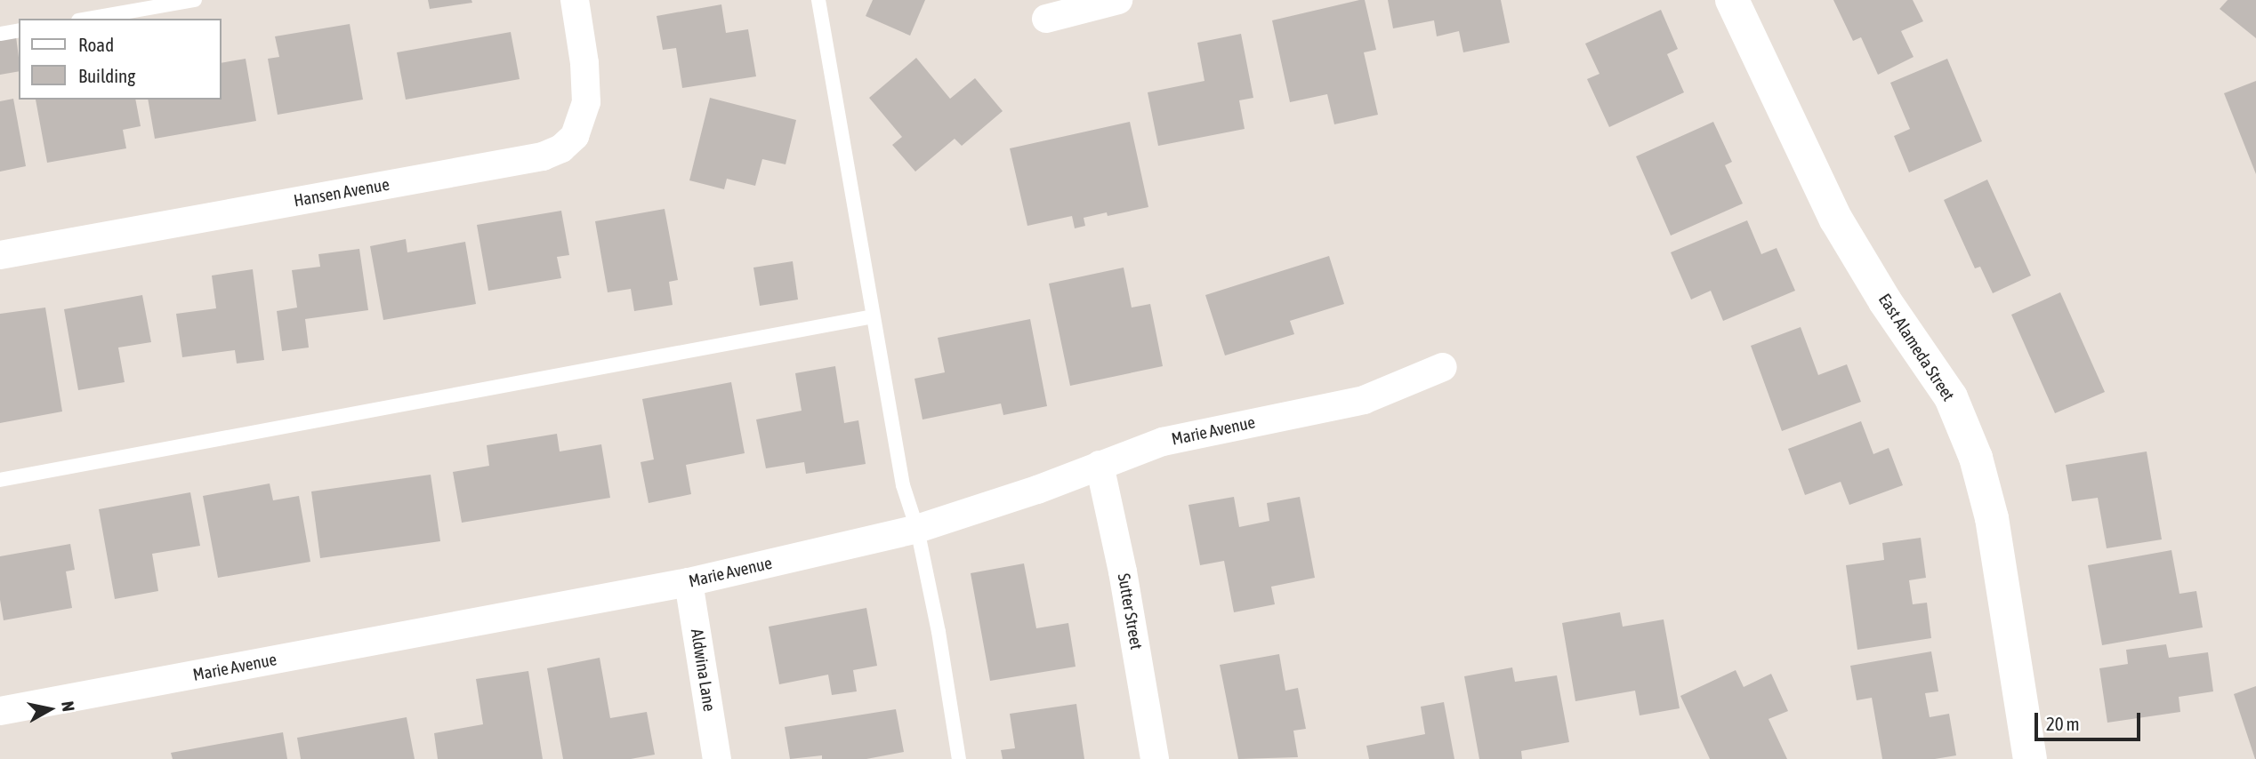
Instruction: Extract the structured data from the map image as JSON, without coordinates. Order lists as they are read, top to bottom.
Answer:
{
  "streets": {
    "street": [
      "Hansen Avenue",
      "East Alameda Street",
      "Marie Avenue",
      "Sutter Street",
      "Aldwina Lane"
    ]
  },
  "crossings": [
    ["Marie Avenue", "Sutter Street"],
    ["Marie Avenue", "Aldwina Lane"]
  ],
  "legend": ["Road", "Building"],
  "scale_bar": "20 m",
  "north": "right"
}
